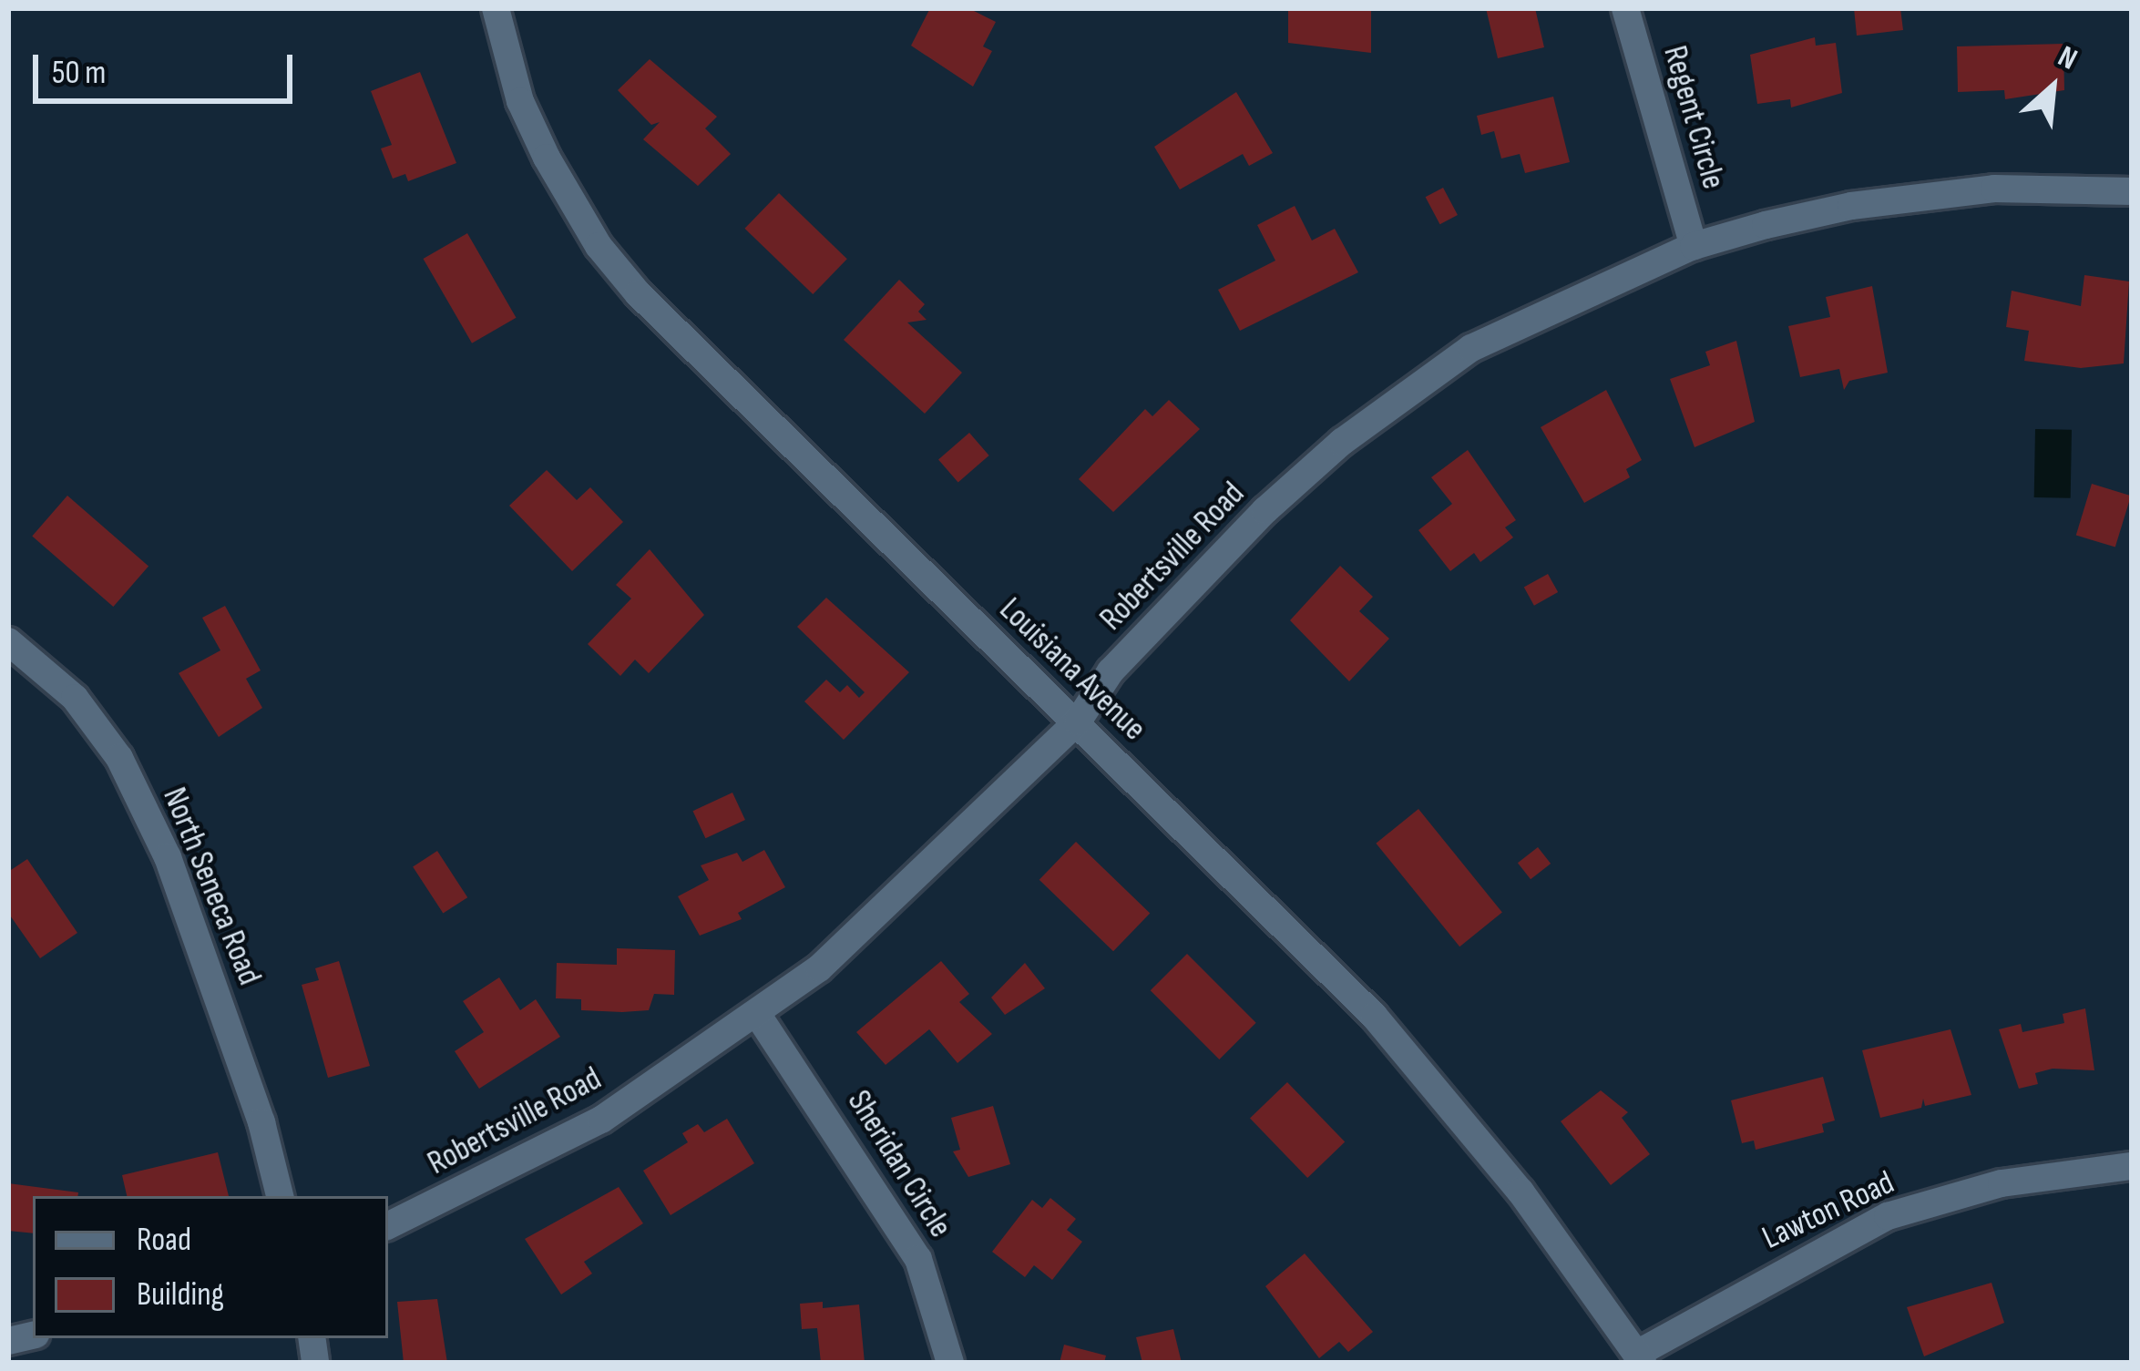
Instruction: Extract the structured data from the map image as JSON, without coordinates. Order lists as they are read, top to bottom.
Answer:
{
  "streets": {
    "street": [
      "Regent Circle",
      "Robertsville Road",
      "Louisiana Avenue",
      "North Seneca Road",
      "Sheridan Circle",
      "Lawton Road"
    ]
  },
  "crossings": [
    ["Regent Circle", "Robertsville Road"],
    ["Robertsville Road", "Louisiana Avenue"],
    ["Robertsville Road", "Sheridan Circle"],
    ["Louisiana Avenue", "Lawton Road"]
  ],
  "legend": ["Road", "Building"],
  "scale_bar": "50 m",
  "north": "top right"
}
